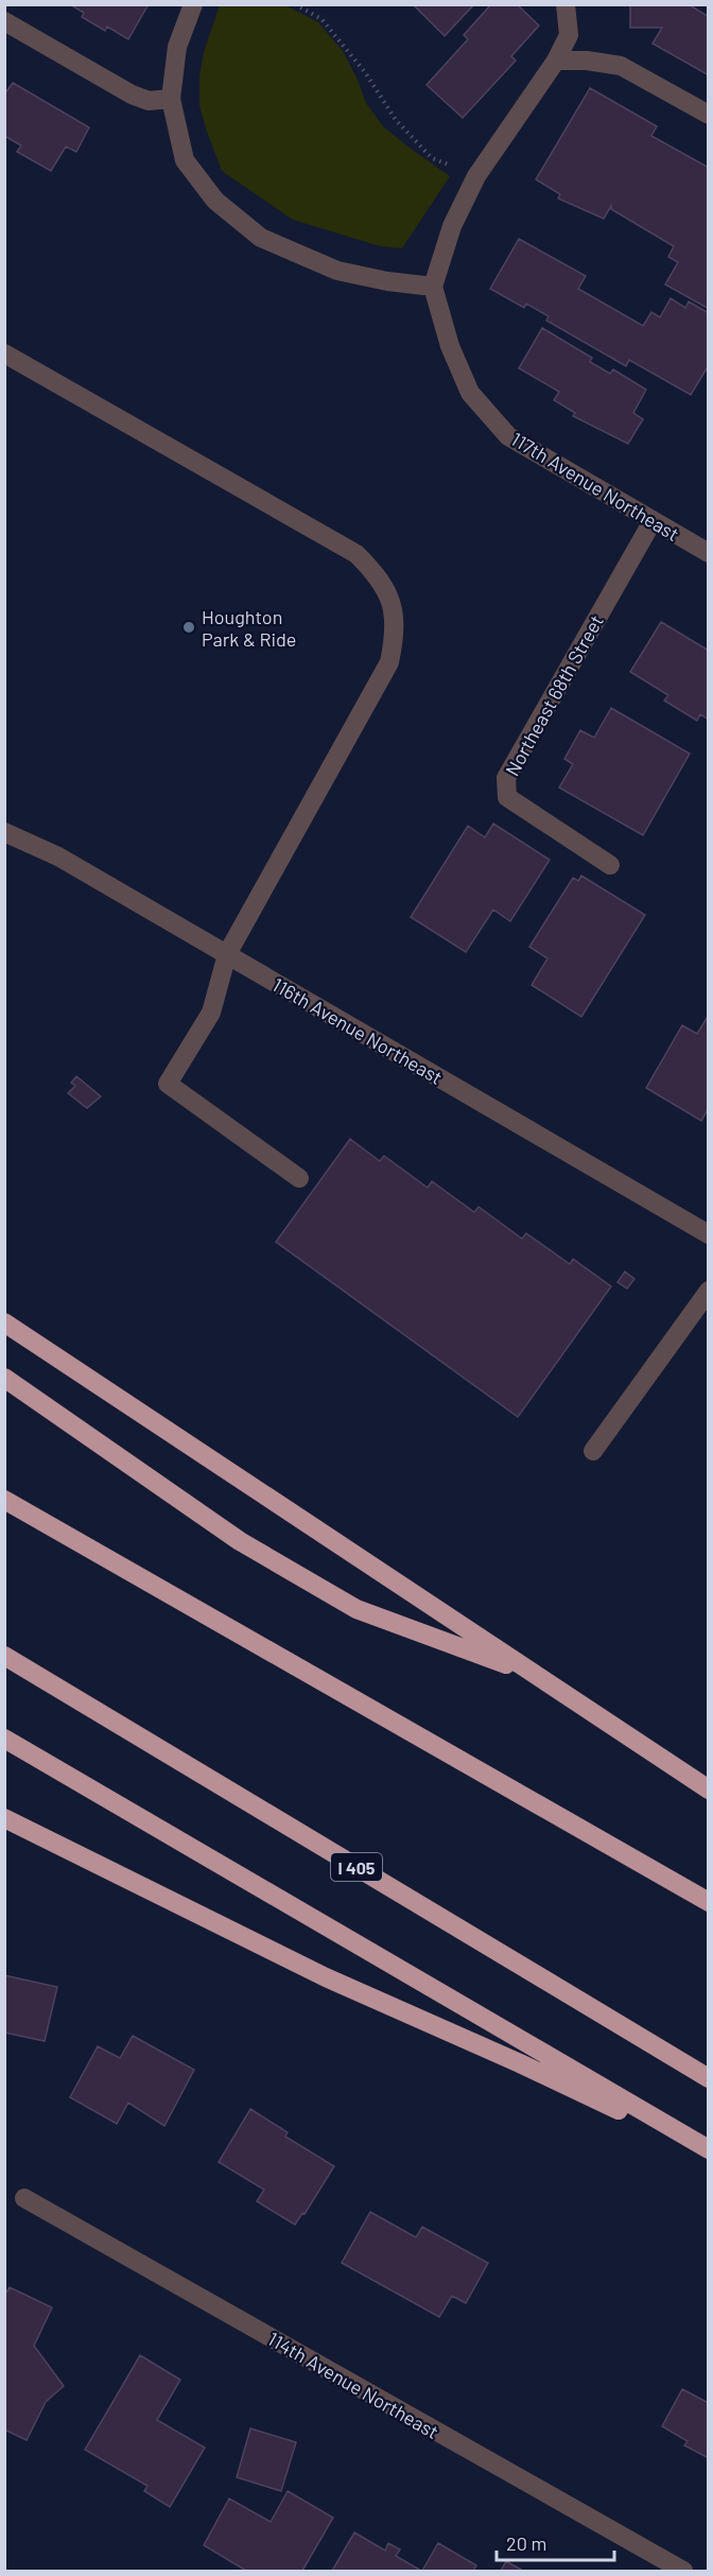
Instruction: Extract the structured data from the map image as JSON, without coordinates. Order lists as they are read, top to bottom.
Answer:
{
  "streets": {
    "highway": ["I 405"],
    "street": [
      "117th Avenue Northeast",
      "Northeast 68th Street",
      "116th Avenue Northeast",
      "114th Avenue Northeast"
    ]
  },
  "crossings": [
    ["117th Avenue Northeast", "Northeast 68th Street"]
  ],
  "places": ["Houghton Park & Ride"],
  "scale_bar": "20 m"
}
